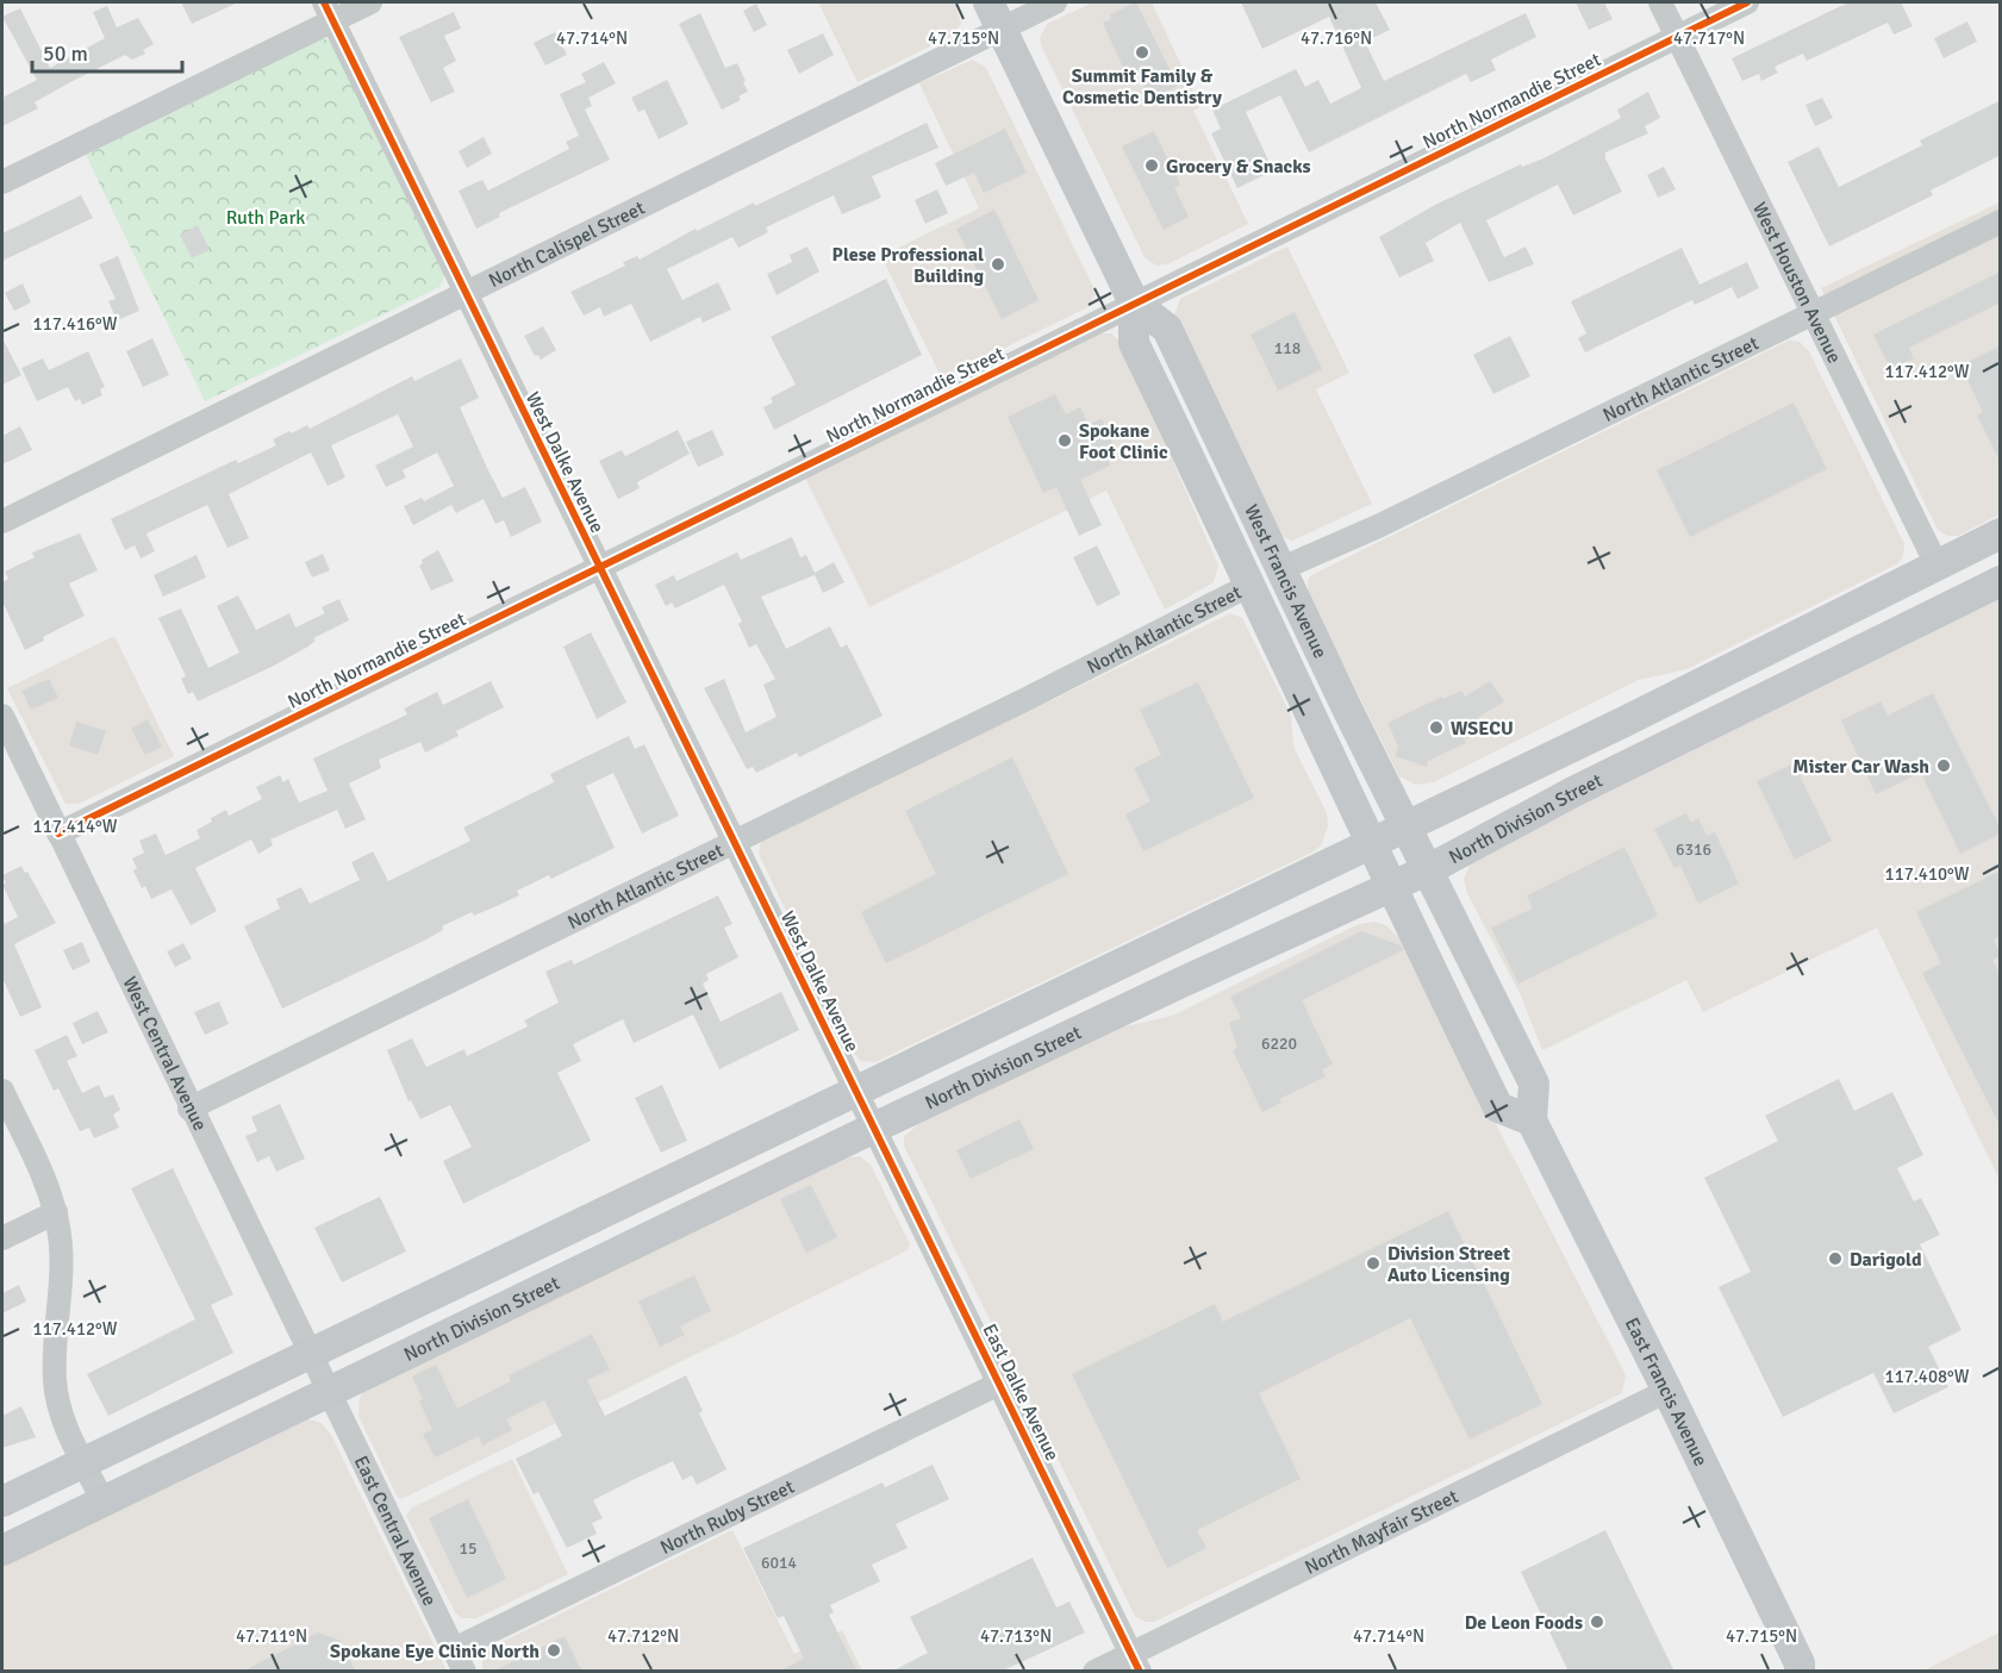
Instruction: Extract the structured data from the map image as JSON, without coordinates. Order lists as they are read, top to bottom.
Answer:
{
  "streets": {
    "main road": ["West Francis Avenue", "North Division Street", "East Francis Avenue"],
    "street": [
      "North Normandie Street",
      "North Calispel Street",
      "West Houston Avenue",
      "North Atlantic Street",
      "West Dalke Avenue",
      "West Central Avenue",
      "East Dalke Avenue",
      "North Ruby Street",
      "East Central Avenue",
      "North Mayfair Street"
    ]
  },
  "crossings": [
    ["North Normandie Street", "West Houston Avenue"],
    ["North Normandie Street", "West Dalke Avenue"],
    ["North Normandie Street", "West Francis Avenue"],
    ["North Normandie Street", "West Central Avenue"],
    ["North Calispel Street", "West Dalke Avenue"],
    ["North Calispel Street", "West Francis Avenue"],
    ["West Houston Avenue", "North Atlantic Street"],
    ["North Atlantic Street", "West Dalke Avenue"],
    ["North Atlantic Street", "West Francis Avenue"],
    ["North Atlantic Street", "West Central Avenue"],
    ["West Dalke Avenue", "North Division Street"],
    ["West Dalke Avenue", "East Dalke Avenue"],
    ["West Francis Avenue", "North Division Street"],
    ["North Division Street", "West Central Avenue"],
    ["North Division Street", "East Dalke Avenue"],
    ["North Division Street", "East Central Avenue"],
    ["West Central Avenue", "East Central Avenue"],
    ["East Dalke Avenue", "North Ruby Street"],
    ["East Dalke Avenue", "North Mayfair Street"],
    ["East Francis Avenue", "North Mayfair Street"],
    ["North Ruby Street", "East Central Avenue"]
  ],
  "parks": ["Ruth Park"],
  "places": [
    "Summit Family & Cosmetic Dentistry",
    "Grocery & Snacks",
    "Plese Professional Building",
    "Spokane Foot Clinic",
    "WSECU",
    "Mister Car Wash",
    "Darigold",
    "Division Street Auto Licensing",
    "De Leon Foods",
    "Spokane Eye Clinic North"
  ],
  "house_numbers": [
    "118",
    "6316",
    "6220",
    "15",
    "6014"
  ],
  "scale_bar": "50 m",
  "coordinates": [
    "47.714°N",
    "47.715°N",
    "47.716°N",
    "47.717°N",
    "117.416°W",
    "117.412°W",
    "117.414°W",
    "117.410°W",
    "117.408°W",
    "47.711°N",
    "47.712°N",
    "47.713°N"
  ]
}
